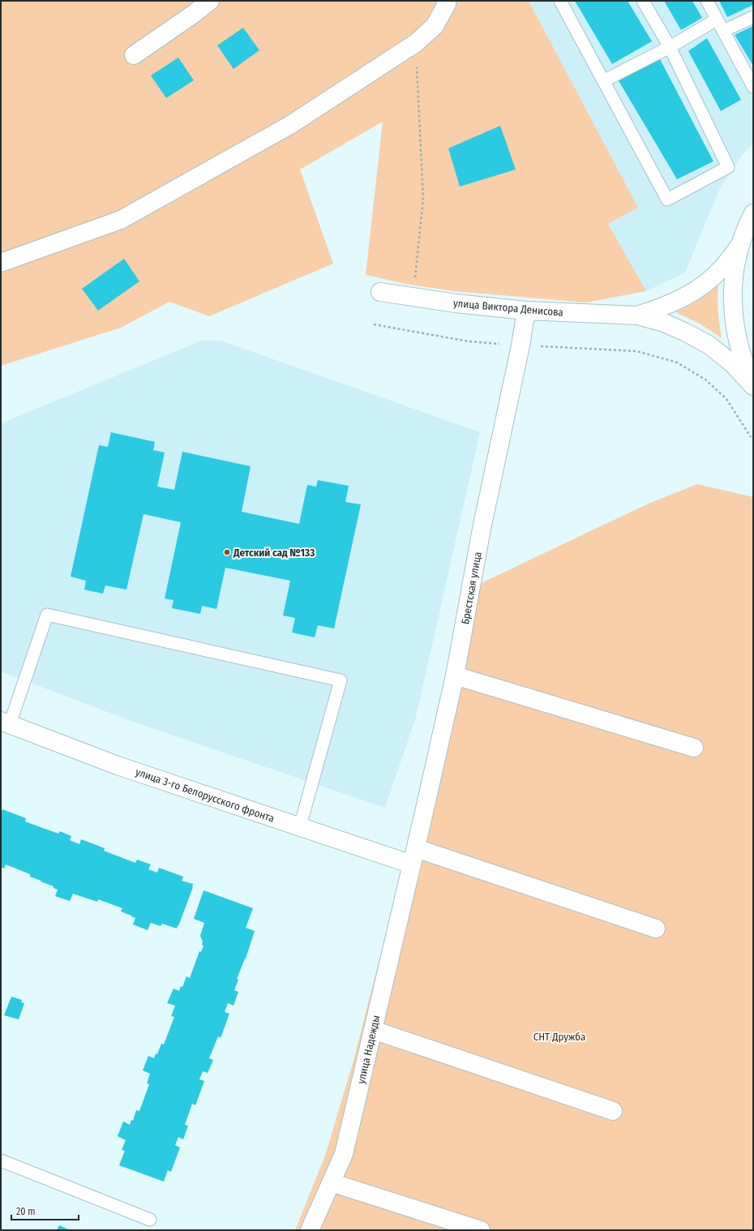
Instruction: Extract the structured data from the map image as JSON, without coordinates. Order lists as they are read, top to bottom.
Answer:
{
  "streets": {
    "street": [
      "улица Виктора Денисова",
      "Брестская улица",
      "улица 3-го Белорусского фронта",
      "улица Надежды"
    ]
  },
  "crossings": [
    ["улица Виктора Денисова", "Брестская улица"],
    ["Брестская улица", "улица 3-го Белорусского фронта"],
    ["Брестская улица", "улица Надежды"],
    ["улица 3-го Белорусского фронта", "улица Надежды"]
  ],
  "parks": ["СНТ Дружба"],
  "places": ["Детский сад №133"],
  "scale_bar": "20 m"
}
